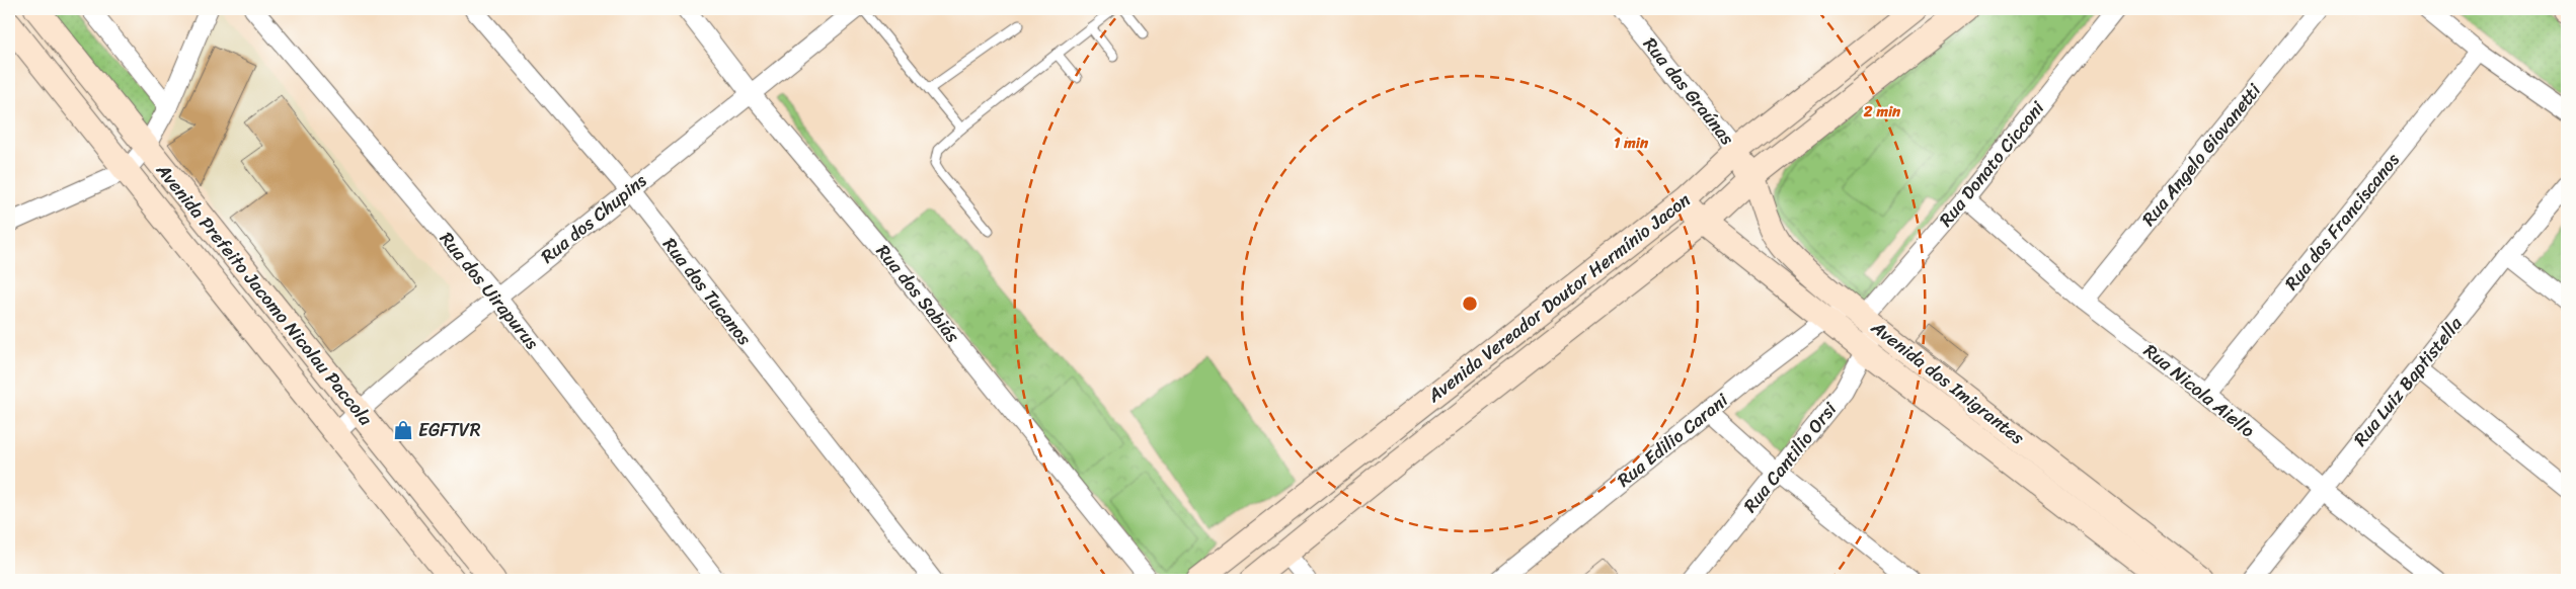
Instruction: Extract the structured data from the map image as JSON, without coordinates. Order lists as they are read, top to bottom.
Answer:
{
  "streets": {
    "street": [
      "Rua das Graúnas",
      "Rua Angelo Giovanetti",
      "Rua Donato Cicconi",
      "Rua dos Chupins",
      "Rua dos Franciscanos",
      "Rua dos Uirapurus",
      "Rua dos Tucanos",
      "Rua dos Sabiás",
      "Avenida Prefeito Jacomo Nicolau Paccola",
      "Avenida Vereador Doutor Hermínio Jacon",
      "Rua Luiz Baptistella",
      "Avenida dos Imigrantes",
      "Rua Nicola Aiello",
      "Rua Edilio Carani",
      "Rua Cantilio Orsi"
    ]
  },
  "crossings": [
    ["Rua das Graúnas", "Avenida Vereador Doutor Hermínio Jacon"],
    ["Rua das Graúnas", "Avenida dos Imigrantes"],
    ["Rua Angelo Giovanetti", "Rua Nicola Aiello"],
    ["Rua Donato Cicconi", "Avenida dos Imigrantes"],
    ["Rua Donato Cicconi", "Rua Nicola Aiello"],
    ["Rua Donato Cicconi", "Rua Edilio Carani"],
    ["Rua Donato Cicconi", "Rua Cantilio Orsi"],
    ["Rua dos Chupins", "Rua dos Uirapurus"],
    ["Rua dos Chupins", "Rua dos Tucanos"],
    ["Rua dos Chupins", "Rua dos Sabiás"],
    ["Rua dos Chupins", "Avenida Prefeito Jacomo Nicolau Paccola"],
    ["Rua dos Franciscanos", "Rua Nicola Aiello"],
    ["Avenida Vereador Doutor Hermínio Jacon", "Avenida dos Imigrantes"],
    ["Rua Luiz Baptistella", "Rua Nicola Aiello"],
    ["Avenida dos Imigrantes", "Rua Edilio Carani"],
    ["Avenida dos Imigrantes", "Rua Cantilio Orsi"],
    ["Rua Edilio Carani", "Rua Cantilio Orsi"]
  ],
  "places": {
    "shop": ["EGFTVR"]
  },
  "rings": ["2 min", "1 min"]
}
